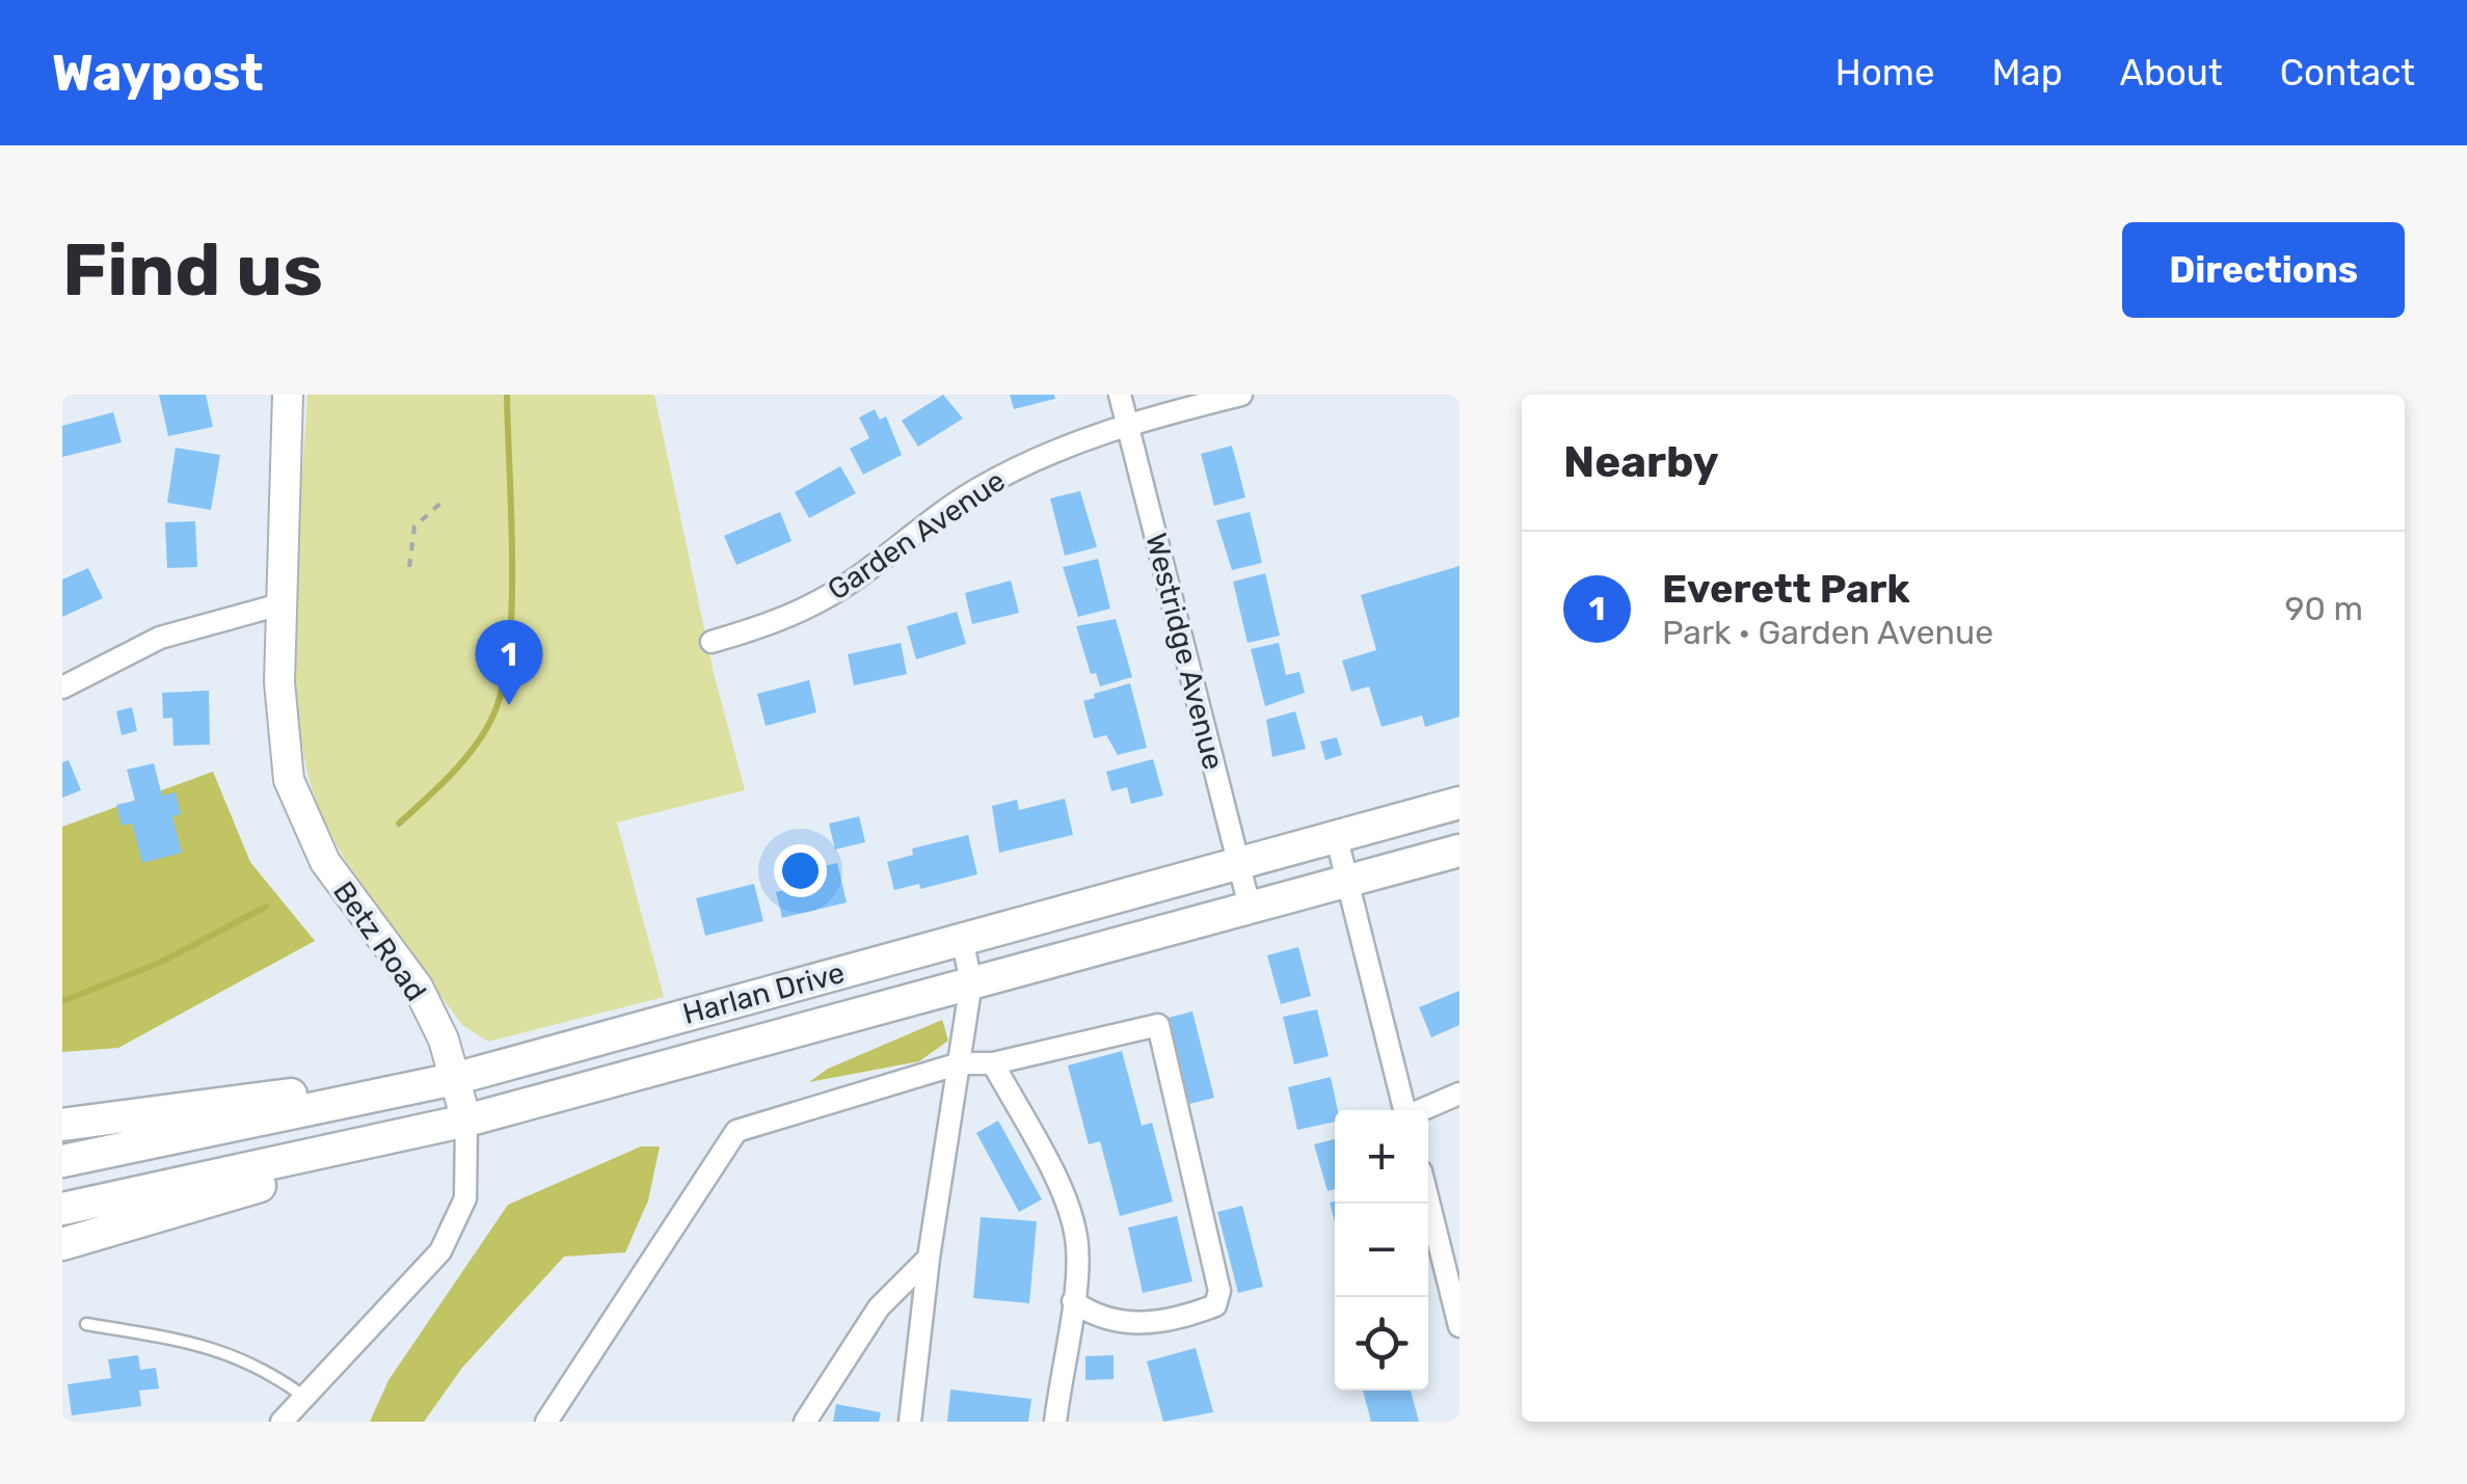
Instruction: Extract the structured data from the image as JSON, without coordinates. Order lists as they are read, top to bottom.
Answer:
{
  "streets": {
    "main road": ["Harlan Drive"],
    "street": ["Garden Avenue", "Westridge Avenue", "Betz Road"]
  },
  "crossings": [
    ["Garden Avenue", "Westridge Avenue"],
    ["Westridge Avenue", "Harlan Drive"],
    ["Betz Road", "Harlan Drive"]
  ],
  "page": {
    "header": "Waypost",
    "nav": [
      "Home",
      "Map",
      "About",
      "Contact"
    ],
    "buttons": "Directions",
    "title": "Find us",
    "heading": "Nearby",
    "list": [
      {
        "mark": "1",
        "name": "Everett Park",
        "note": "Park · Garden Avenue",
        "value": "90 m"
      }
    ],
    "pins": "1",
    "map_buttons": ["+", "−"]
  }
}
